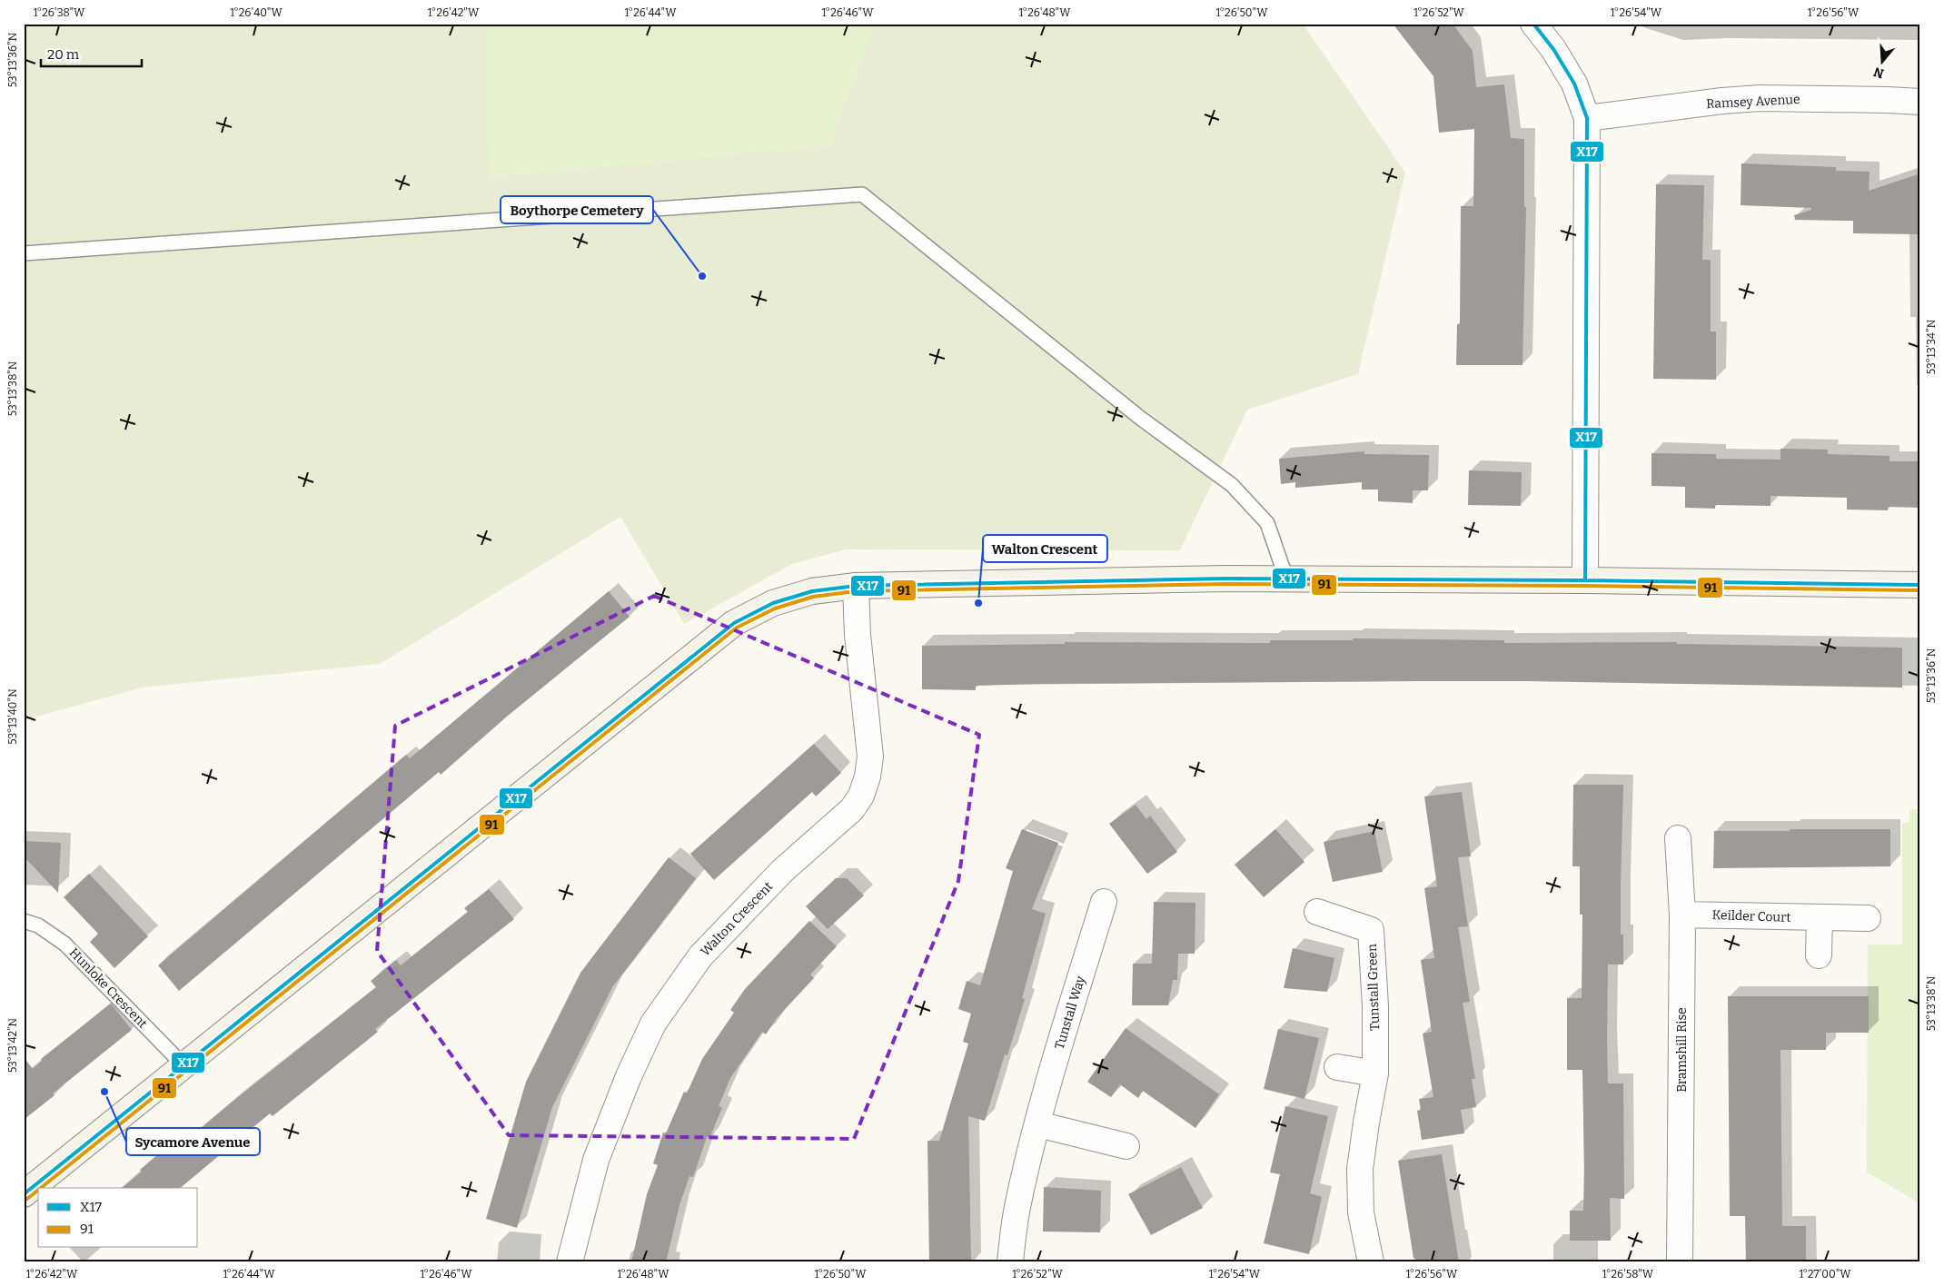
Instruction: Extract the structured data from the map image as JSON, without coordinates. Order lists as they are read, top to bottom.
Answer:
{
  "streets": {
    "street": [
      "Ramsey Avenue",
      "Keilder Court",
      "Walton Crescent",
      "Tunstall Green",
      "Tunstall Way",
      "Bramshill Rise"
    ],
    "lane": ["Hunloke Crescent"]
  },
  "crossings": [
    ["Keilder Court", "Bramshill Rise"]
  ],
  "places": ["Boythorpe Cemetery", "Walton Crescent", "Sycamore Avenue"],
  "lines": ["transit line X17", "transit line 91"],
  "legend": ["X17", "91"],
  "scale_bar": "20 m",
  "north": "bottom",
  "coordinates": [
    "1°26'38\"W",
    "1°26'40\"W",
    "1°26'42\"W",
    "1°26'44\"W",
    "1°26'46\"W",
    "1°26'48\"W",
    "1°26'50\"W",
    "1°26'52\"W",
    "1°26'54\"W",
    "1°26'56\"W",
    "53°13'36\"N",
    "53°13'34\"N",
    "53°13'38\"N",
    "53°13'40\"N",
    "53°13'42\"N",
    "1°26'58\"W",
    "1°27'00\"W"
  ]
}
